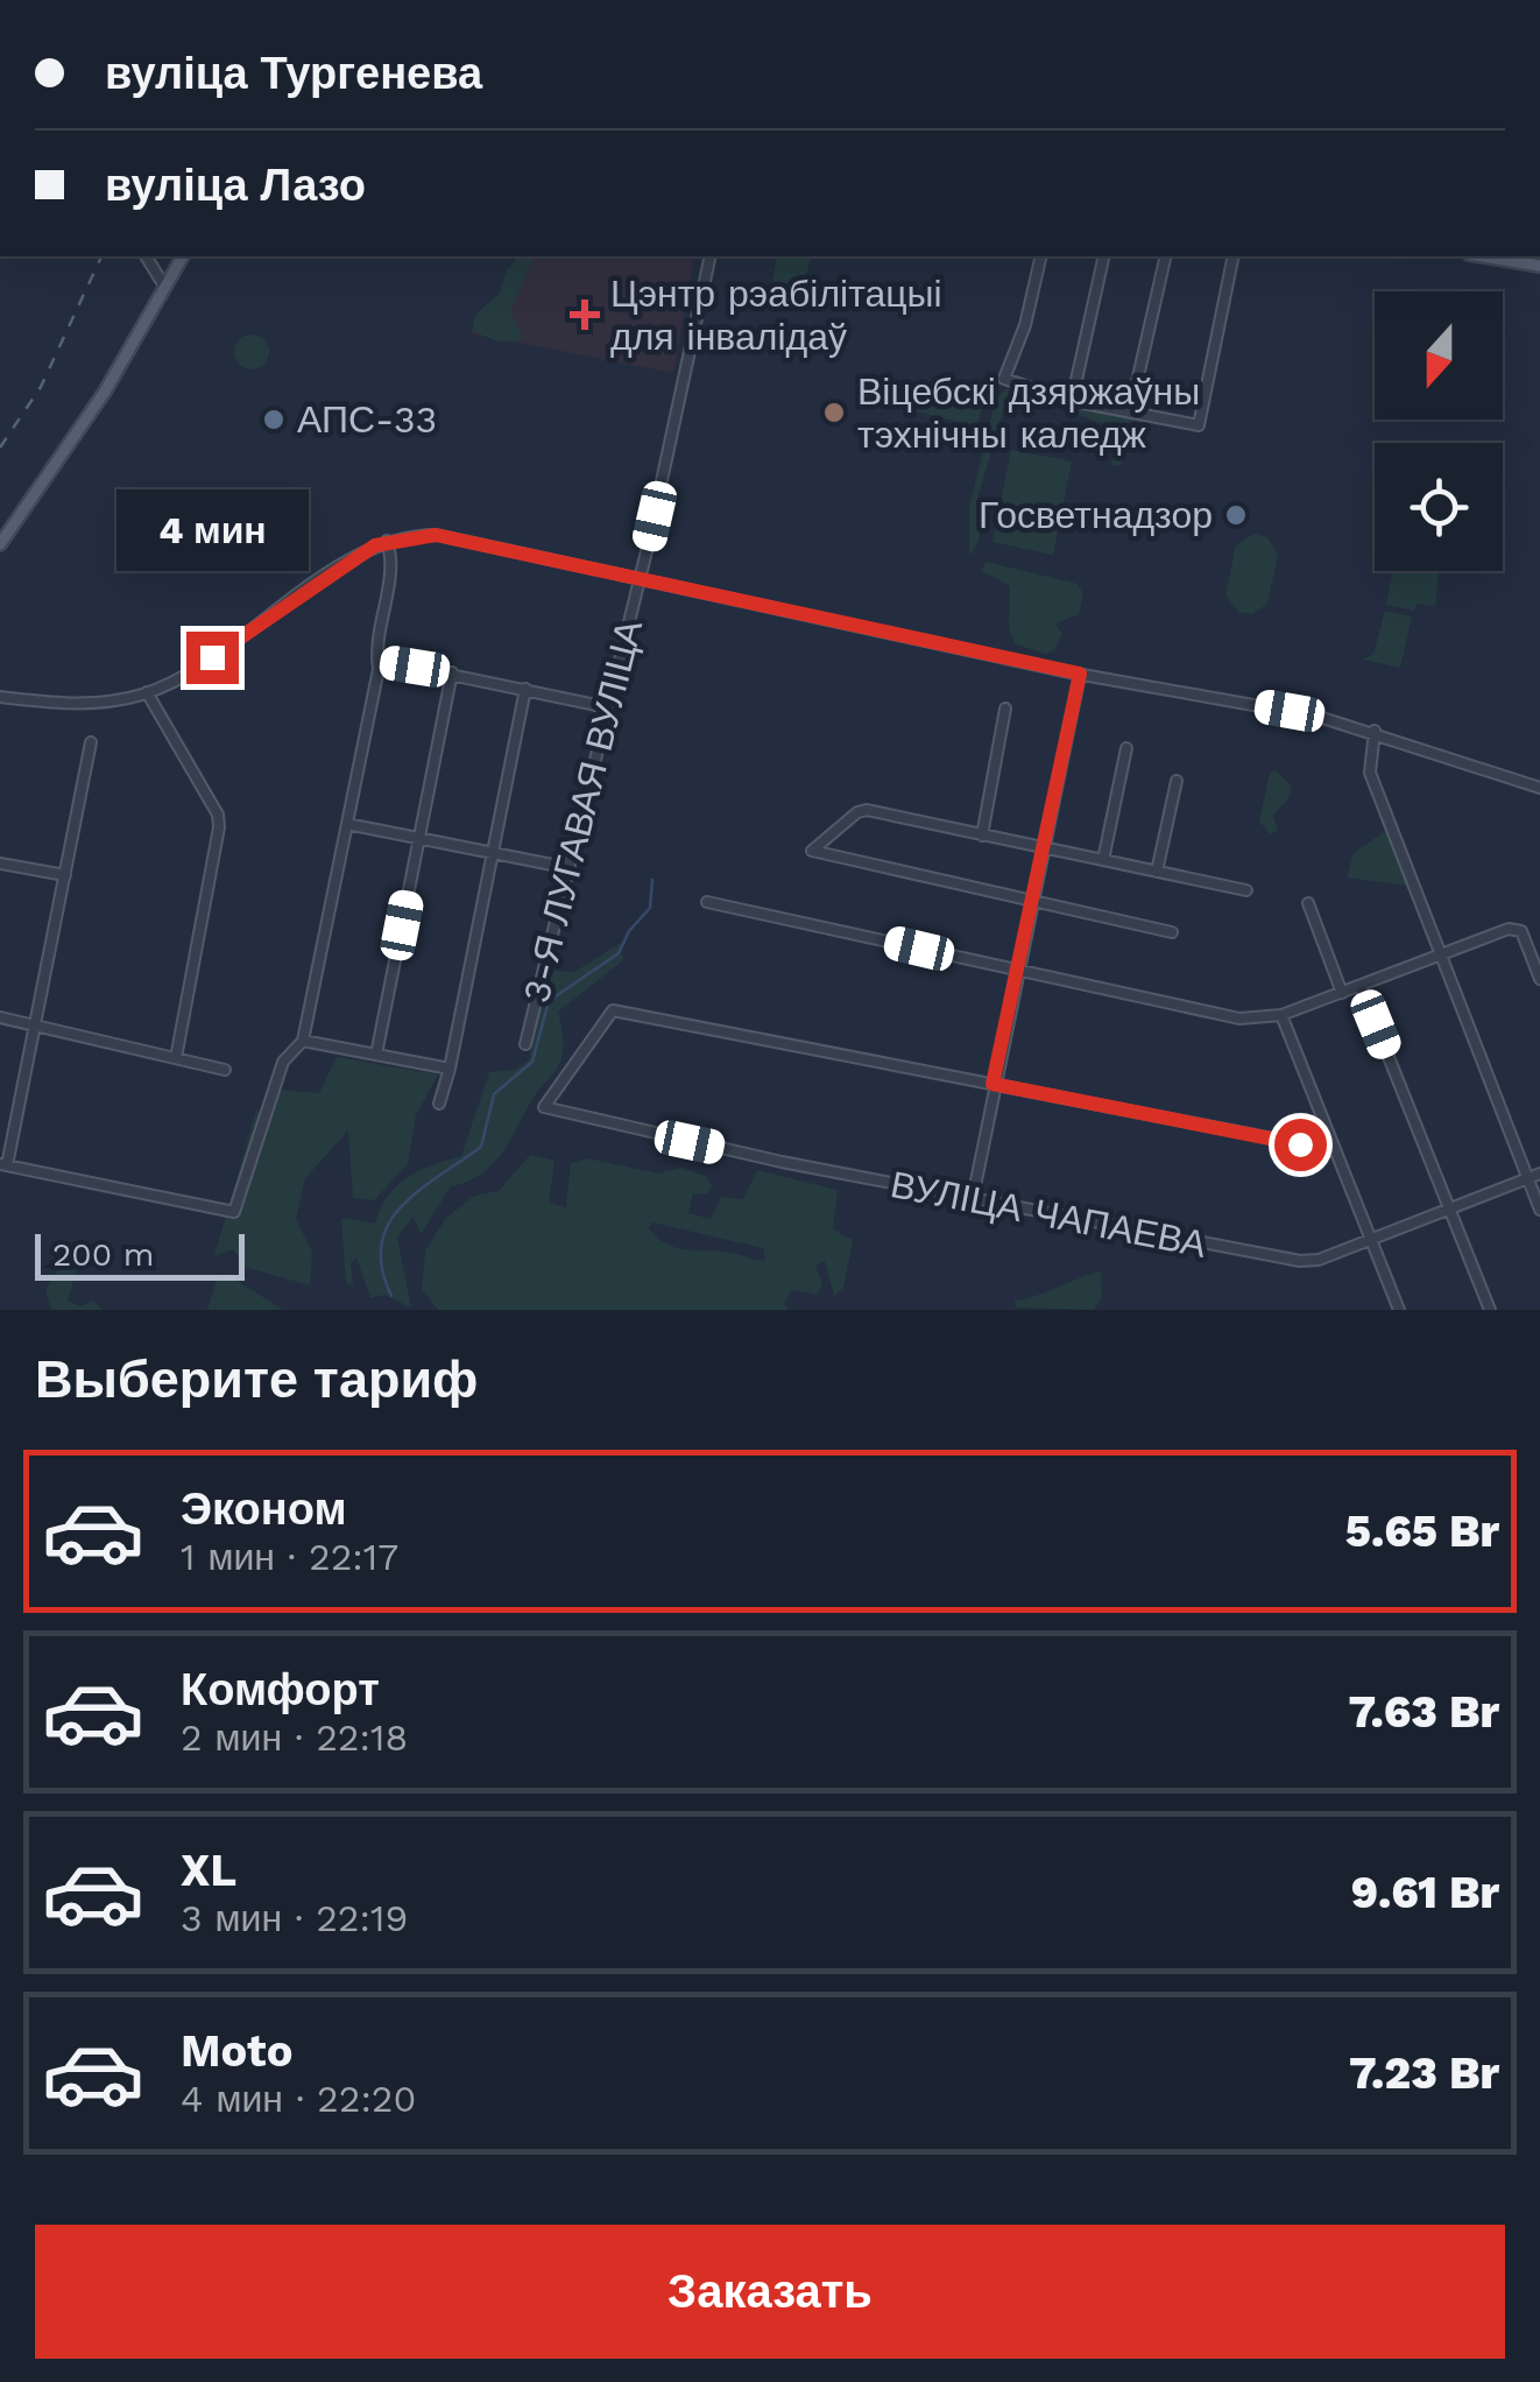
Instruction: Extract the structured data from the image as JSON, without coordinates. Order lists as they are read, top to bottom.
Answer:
{
  "streets": {
    "street": ["3-Я ЛУГАВАЯ ВУЛІЦА", "ВУЛІЦА ЧАПАЕВА"]
  },
  "places": {
    "health": ["Цэнтр рэабілітацыі для інвалідаў"],
    "other": ["Віцебскі дзяржаўны тэхнічны каледж", "АПС-33", "Госветнадзор"]
  },
  "scale_bar": "200 m",
  "north": "bottom",
  "page": {
    "banner": ["вуліца Тургенева", "вуліца Лазо"],
    "bubble": "4 мин",
    "scale": "200 m",
    "heading": "Выберите тариф",
    "list": [
      {
        "name": "Эконом",
        "note": "1 мин · 22:17",
        "value": "5.65 Br"
      },
      {
        "name": "Комфорт",
        "note": "2 мин · 22:18",
        "value": "7.63 Br"
      },
      {
        "name": "XL",
        "note": "3 мин · 22:19",
        "value": "9.61 Br"
      },
      {
        "name": "Moto",
        "note": "4 мин · 22:20",
        "value": "7.23 Br"
      }
    ],
    "buttons": "Заказать"
  }
}
